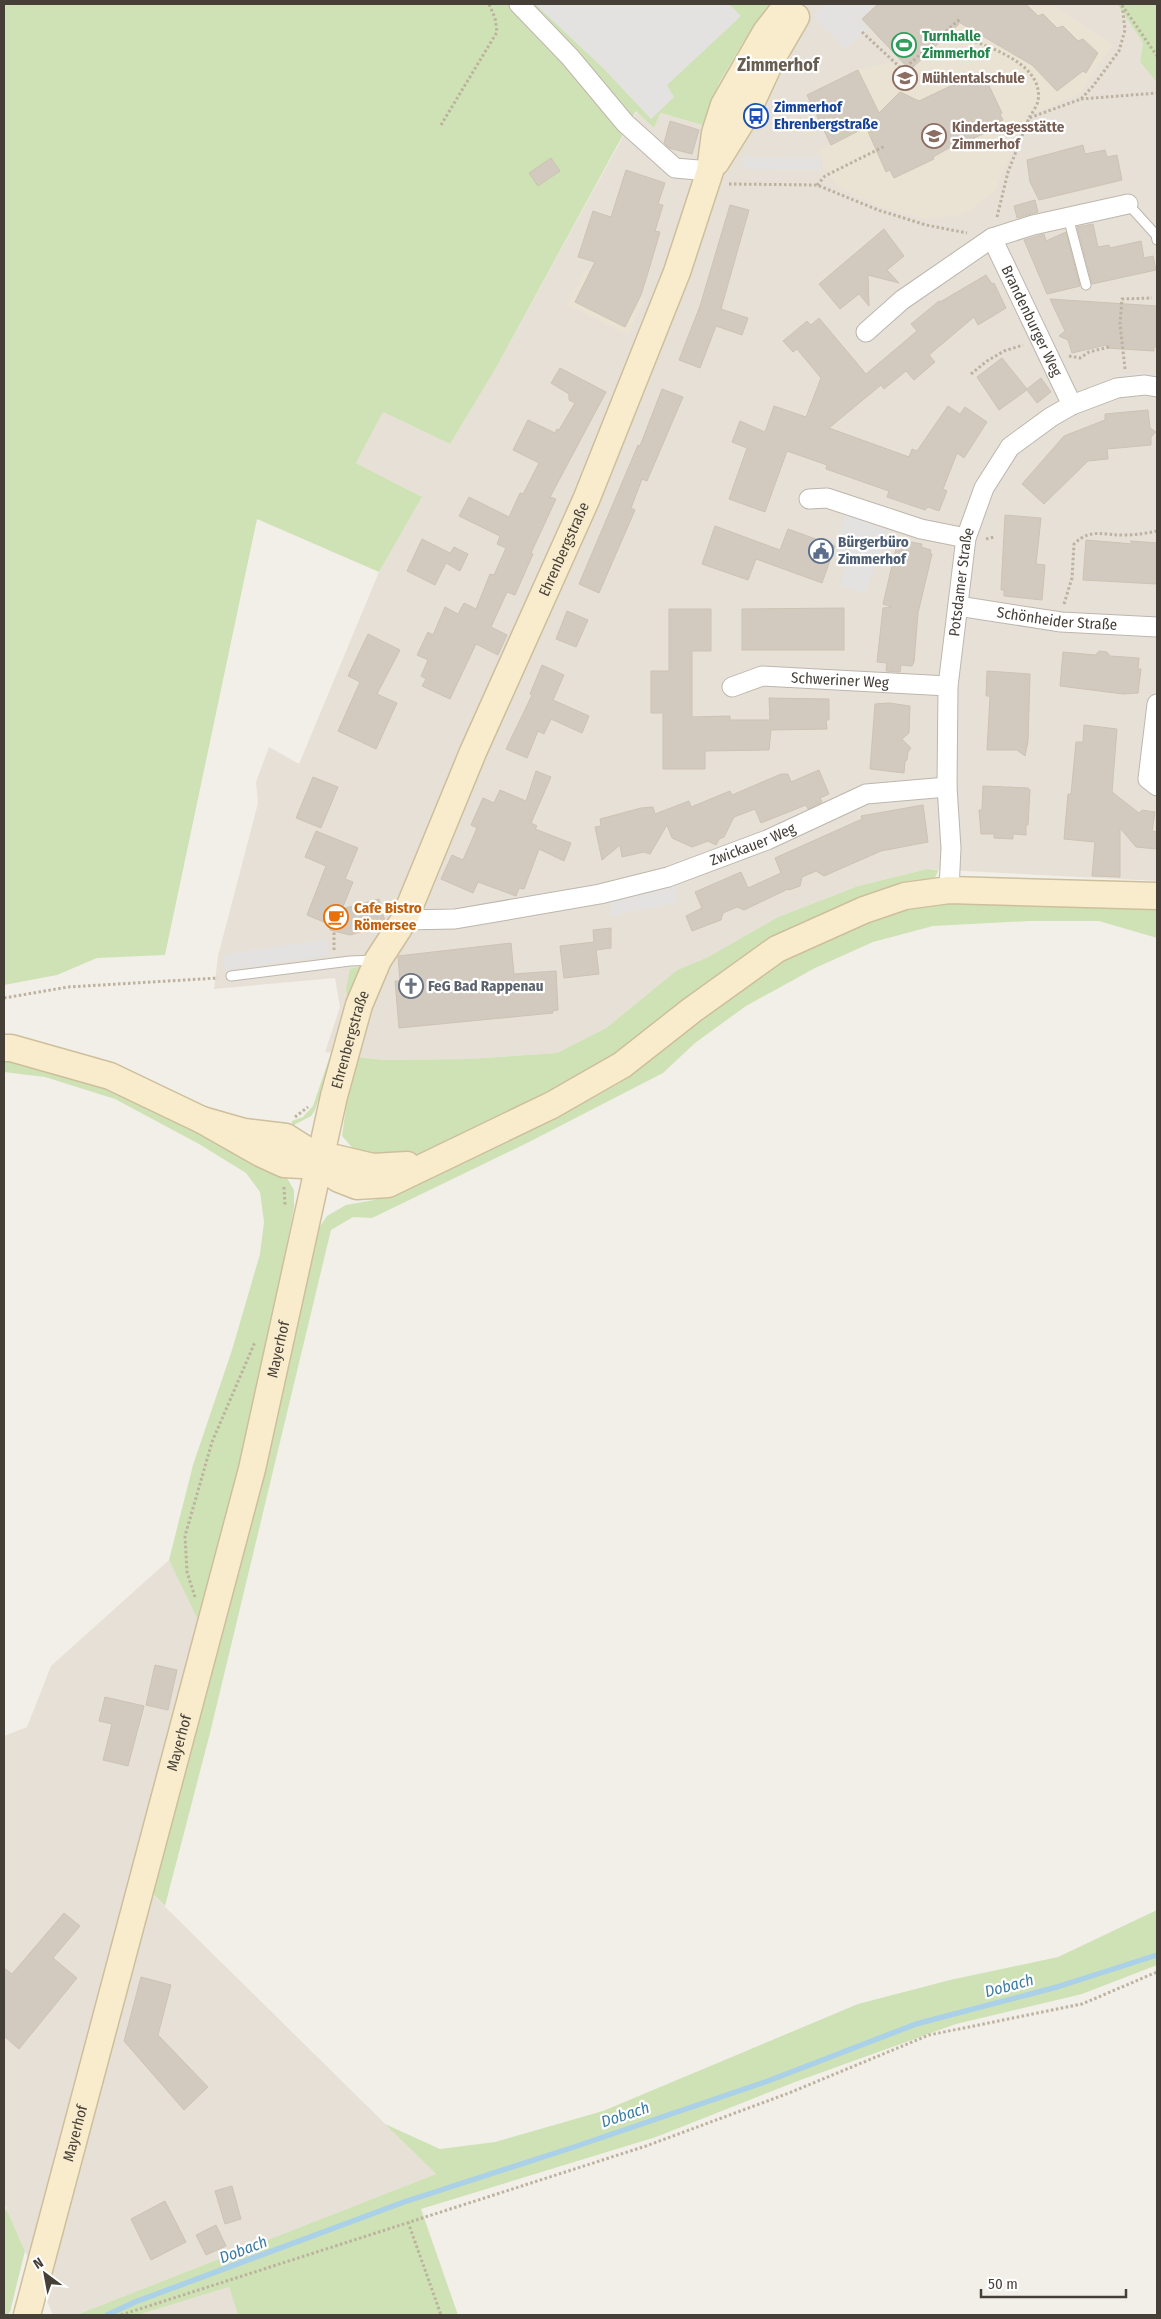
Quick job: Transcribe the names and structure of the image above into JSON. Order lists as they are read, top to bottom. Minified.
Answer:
{"streets":{"street":["Brandenburger Weg","Ehrenbergstraße","Potsdamer Straße","Schönheider Straße","Schweriner Weg","Zwickauer Weg","Mayerhof"]},"crossings":[["Brandenburger Weg","Potsdamer Straße"],["Ehrenbergstraße","Zwickauer Weg"],["Ehrenbergstraße","Mayerhof"],["Potsdamer Straße","Schönheider Straße"],["Potsdamer Straße","Schweriner Weg"],["Potsdamer Straße","Zwickauer Weg"]],"districts":["Zimmerhof"],"water":["Dobach"],"places":{"sports":["Turnhalle Zimmerhof"],"school or university":["Mühlentalschule","Kindertagesstätte Zimmerhof"],"bus stop":["Zimmerhof Ehrenbergstraße"],"public building":["Bürgerbüro Zimmerhof"],"cafe":["Cafe Bistro Römersee"],"church":["FeG Bad Rappenau"]},"scale_bar":"50 m","north":"top left"}
